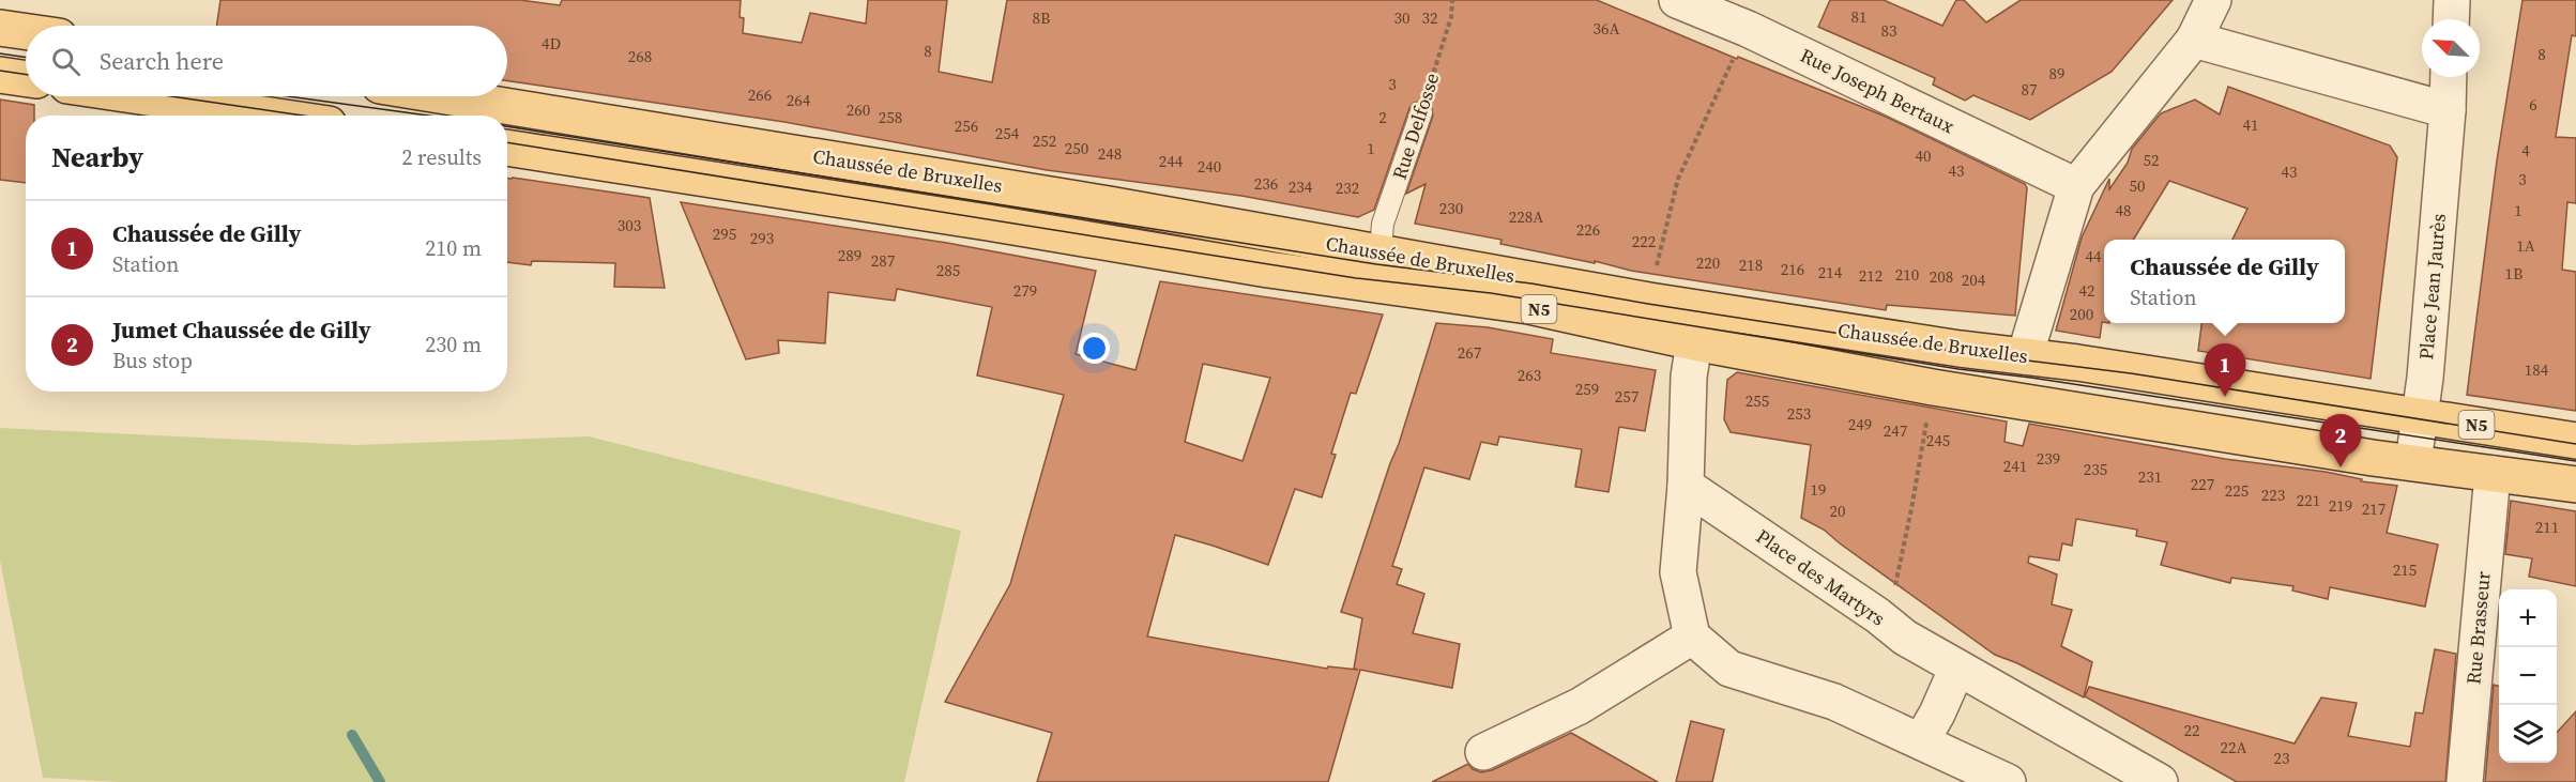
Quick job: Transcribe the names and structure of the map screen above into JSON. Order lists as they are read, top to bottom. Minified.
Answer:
{"streets":{"main road":["Chaussée de Bruxelles","N5"],"street":["Rue Joseph Bertaux","Place Jean Jaurès","Place des Martyrs","Rue Brasseur"],"lane":["Rue Delfosse"]},"crossings":[["Rue Delfosse","Chaussée de Bruxelles"],["Chaussée de Bruxelles","Place Jean Jaurès"],["Chaussée de Bruxelles","Rue Brasseur"]],"house_numbers":["81","8B","30","32","36A","83","4D","8","8","268","89","3","87","266","264","6","260","258","2","41","256","254","252","250","1","4","248","40","52","244","240","43","43","3","236","50","234","232","230","48","1","228A","303","226","295","293","222","1A","289","44","287","220","218","216","285","214","1B","210","212","208","204","279","42","200","267","184","263","259","257","255","253","249","247","245","239","241","235","231","227","19","225","223","221","219","217","20","211","215","22","22A","23"],"north":"top left","page":{"search":"Search here","heading":["Nearby","2 results"],"list":[{"mark":"1","name":"Chaussée de Gilly","note":"Station","value":"210 m"},{"mark":"2","name":"Jumet Chaussée de Gilly","note":"Bus stop","value":"230 m"}],"popup":["Chaussée de Gilly","Station"],"pins":["1","2"],"map_buttons":["+","−"]}}
